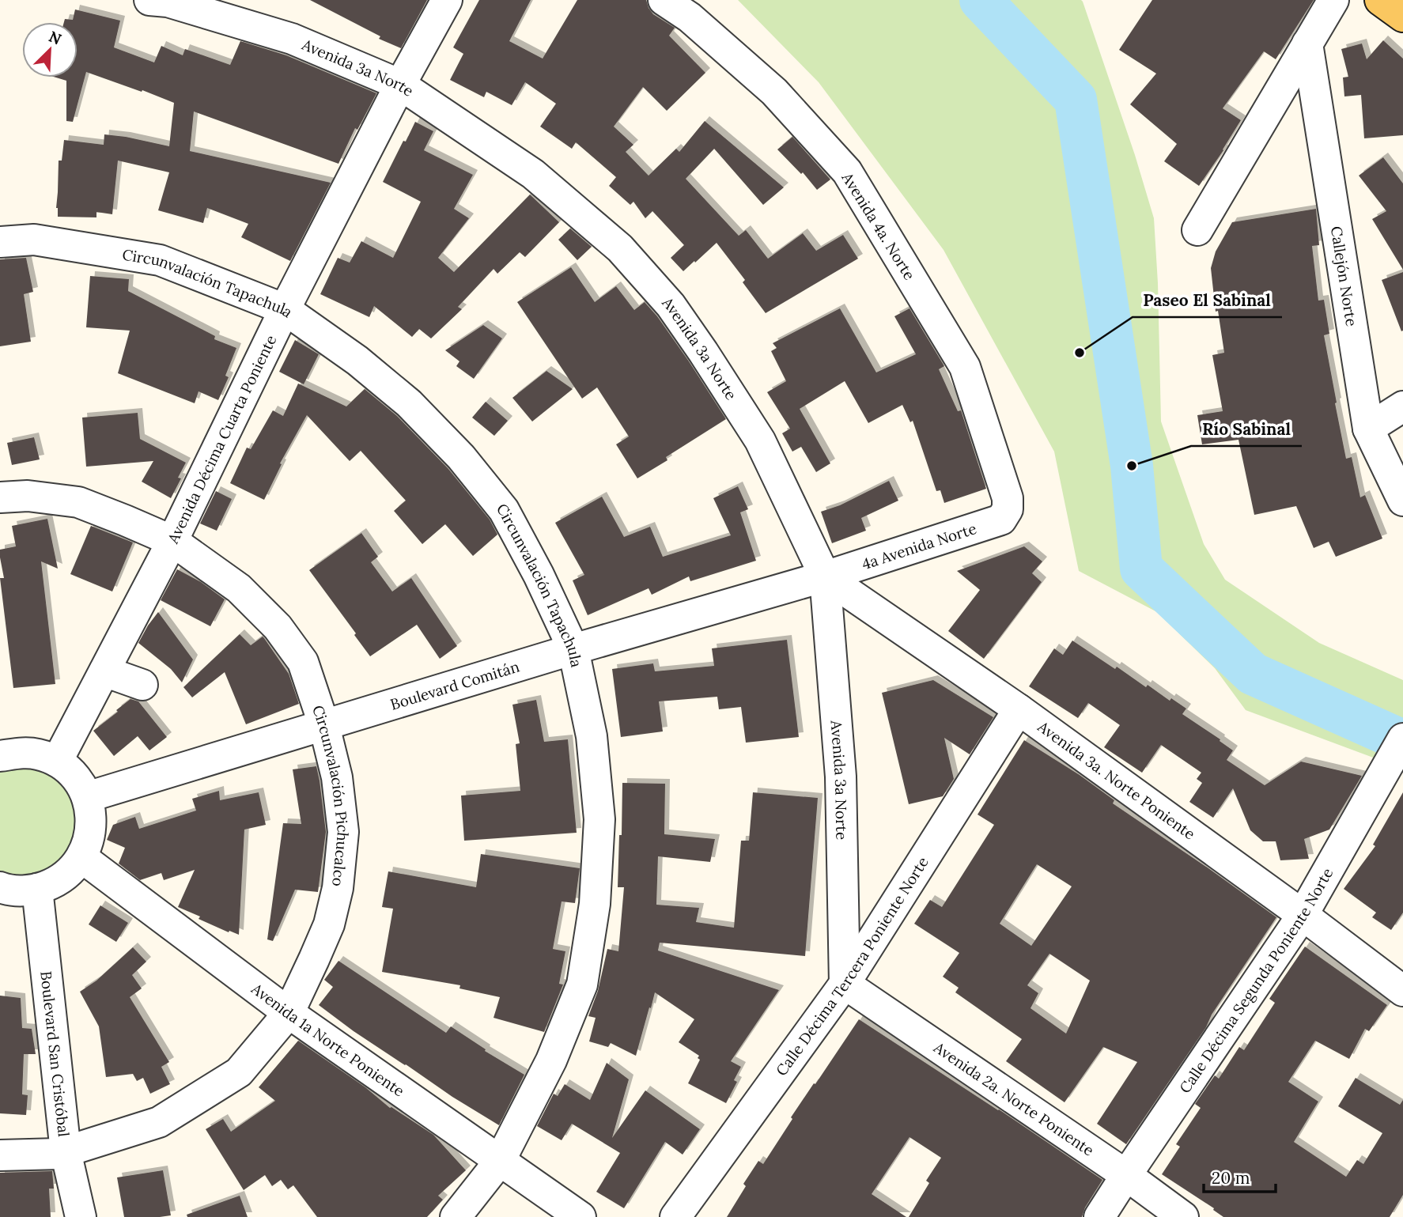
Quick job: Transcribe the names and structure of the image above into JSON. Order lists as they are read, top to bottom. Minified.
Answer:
{"streets":{"street":["Avenida 3a Norte","Avenida 4a. Norte","Callejón Norte","Circunvalación Tapachula","Avenida Décima Cuarta Poniente","4a Avenida Norte","Boulevard Comitán","Avenida 3a. Norte Poniente","Circunvalación Pichucalco","Calle Décima Tercera Poniente Norte","Calle Décima Segunda Poniente Norte","Avenida 1a Norte Poniente","Boulevard San Cristóbal","Avenida 2a. Norte Poniente"]},"crossings":[["Avenida 3a Norte","Avenida Décima Cuarta Poniente"],["Avenida 3a Norte","4a Avenida Norte"],["Avenida 3a Norte","Boulevard Comitán"],["Avenida 3a Norte","Avenida 3a. Norte Poniente"],["Avenida 3a Norte","Calle Décima Tercera Poniente Norte"],["Avenida 3a Norte","Avenida 2a. Norte Poniente"],["Avenida 4a. Norte","4a Avenida Norte"],["Circunvalación Tapachula","Avenida Décima Cuarta Poniente"],["Circunvalación Tapachula","Boulevard Comitán"],["Circunvalación Tapachula","Avenida 1a Norte Poniente"],["Avenida Décima Cuarta Poniente","Circunvalación Pichucalco"],["4a Avenida Norte","Boulevard Comitán"],["4a Avenida Norte","Avenida 3a. Norte Poniente"],["Boulevard Comitán","Avenida 3a. Norte Poniente"],["Boulevard Comitán","Circunvalación Pichucalco"],["Avenida 3a. Norte Poniente","Calle Décima Tercera Poniente Norte"],["Avenida 3a. Norte Poniente","Calle Décima Segunda Poniente Norte"],["Circunvalación Pichucalco","Avenida 1a Norte Poniente"],["Circunvalación Pichucalco","Boulevard San Cristóbal"],["Calle Décima Tercera Poniente Norte","Avenida 2a. Norte Poniente"],["Calle Décima Segunda Poniente Norte","Avenida 2a. Norte Poniente"]],"places":["Paseo El Sabinal","Río Sabinal"],"scale_bar":"20 m","north":"top right"}
